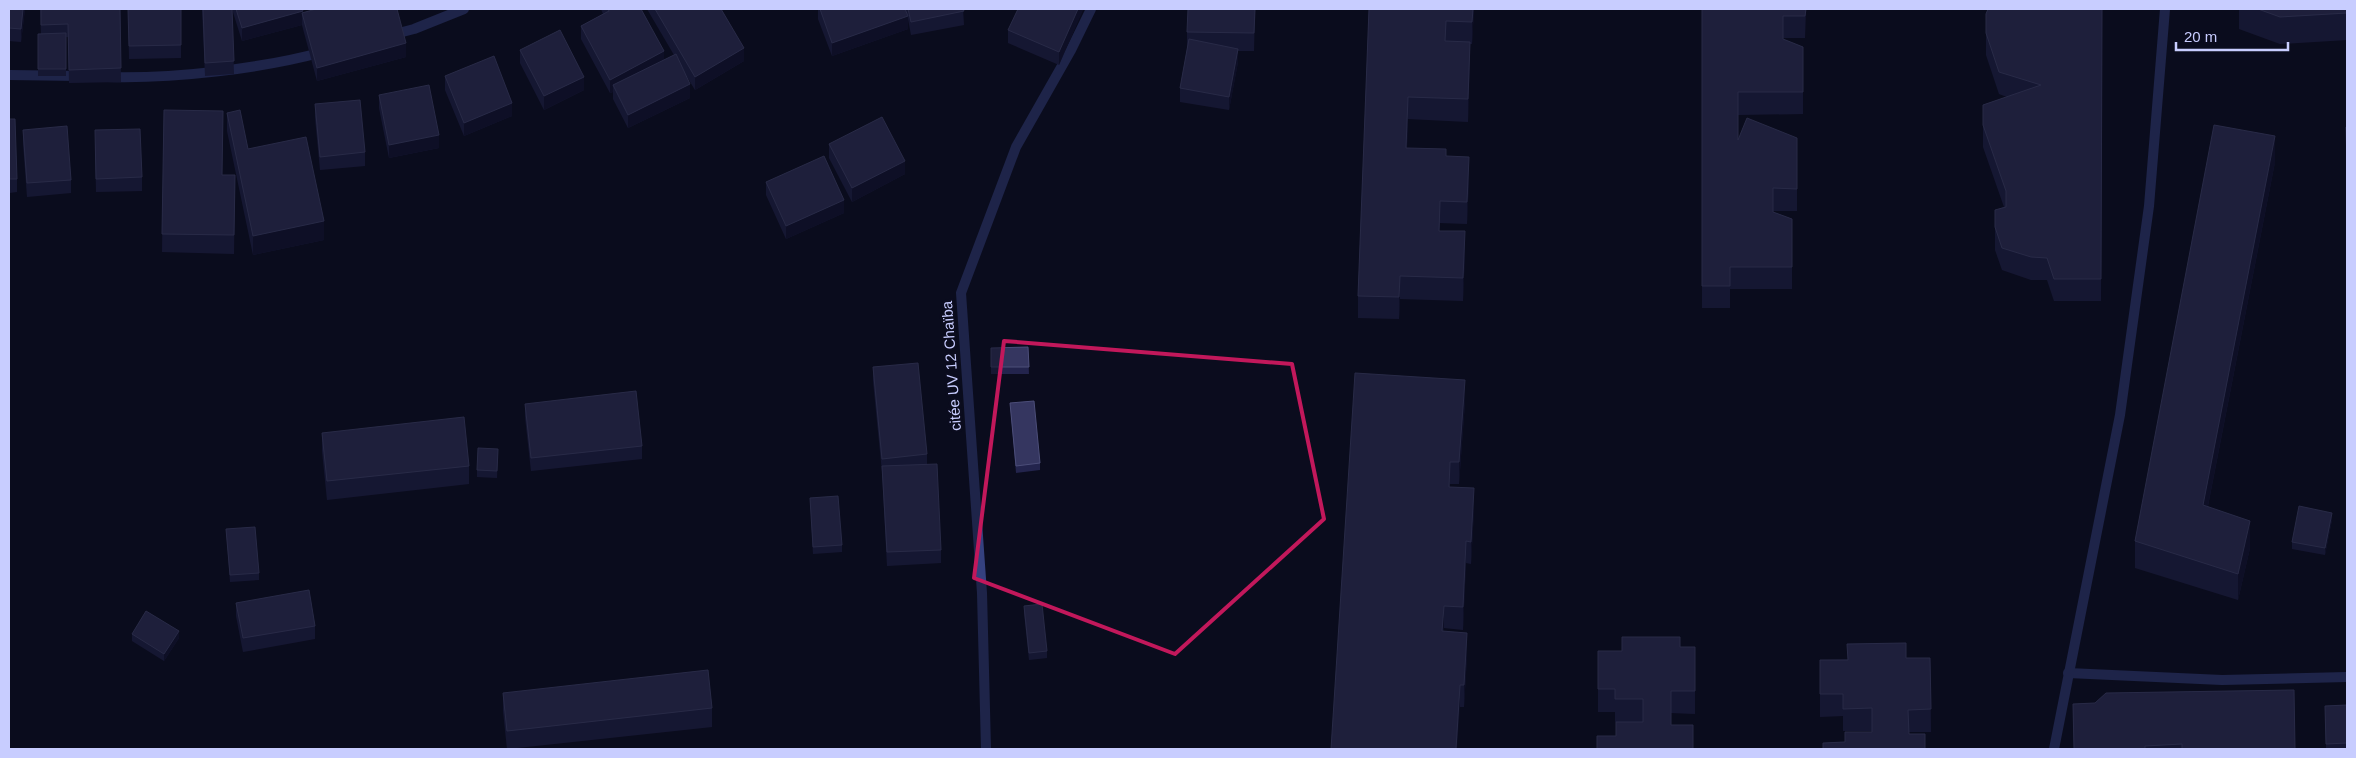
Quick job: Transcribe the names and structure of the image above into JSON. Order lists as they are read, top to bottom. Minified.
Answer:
{"streets":{"street":["citée UV 12 Chaïba"]},"scale_bar":"20 m"}
